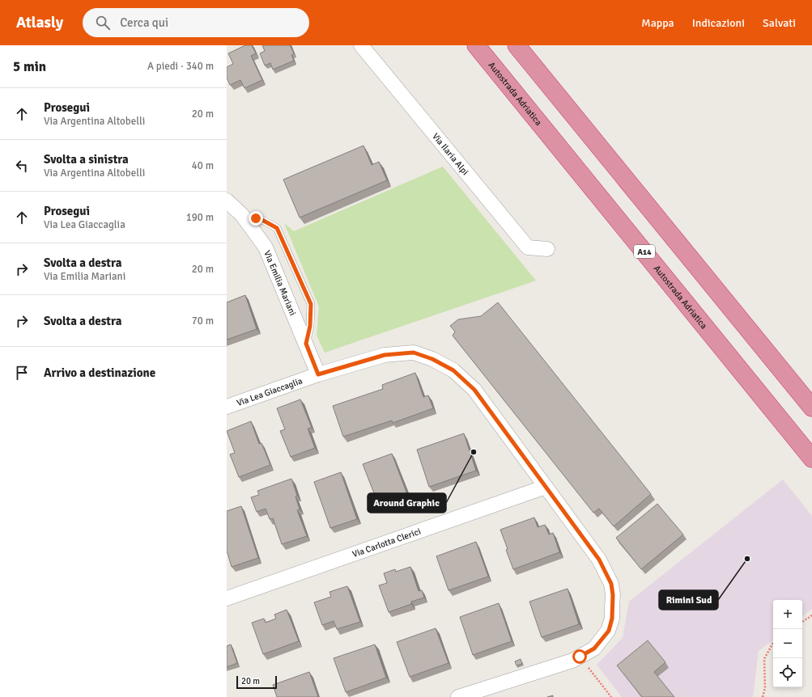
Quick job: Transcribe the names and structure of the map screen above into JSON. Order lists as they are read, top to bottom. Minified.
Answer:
{"streets":{"highway":["Autostrada Adriatica","A14"],"street":["Via Ilaria Alpi","Via Emilia Mariani","Via Lea Giaccaglia","Via Carlotta Clerici"]},"crossings":[["Via Emilia Mariani","Via Lea Giaccaglia"],["Via Lea Giaccaglia","Via Carlotta Clerici"]],"places":["Around Graphic","Rimini Sud"],"scale_bar":"20 m","page":{"header":"Atlasly","search":"Cerca qui","nav":["Mappa","Indicazioni","Salvati"],"heading":["5 min","A piedi · 340 m"],"list":[["Prosegui","Via Argentina Altobelli","20 m"],["Svolta a sinistra","Via Argentina Altobelli","40 m"],["Prosegui","Via Lea Giaccaglia","190 m"],["Svolta a destra","Via Emilia Mariani","20 m"],["Svolta a destra","70 m"],"Arrivo a destinazione"],"map_buttons":["+","−"],"scale":"20 m"}}
